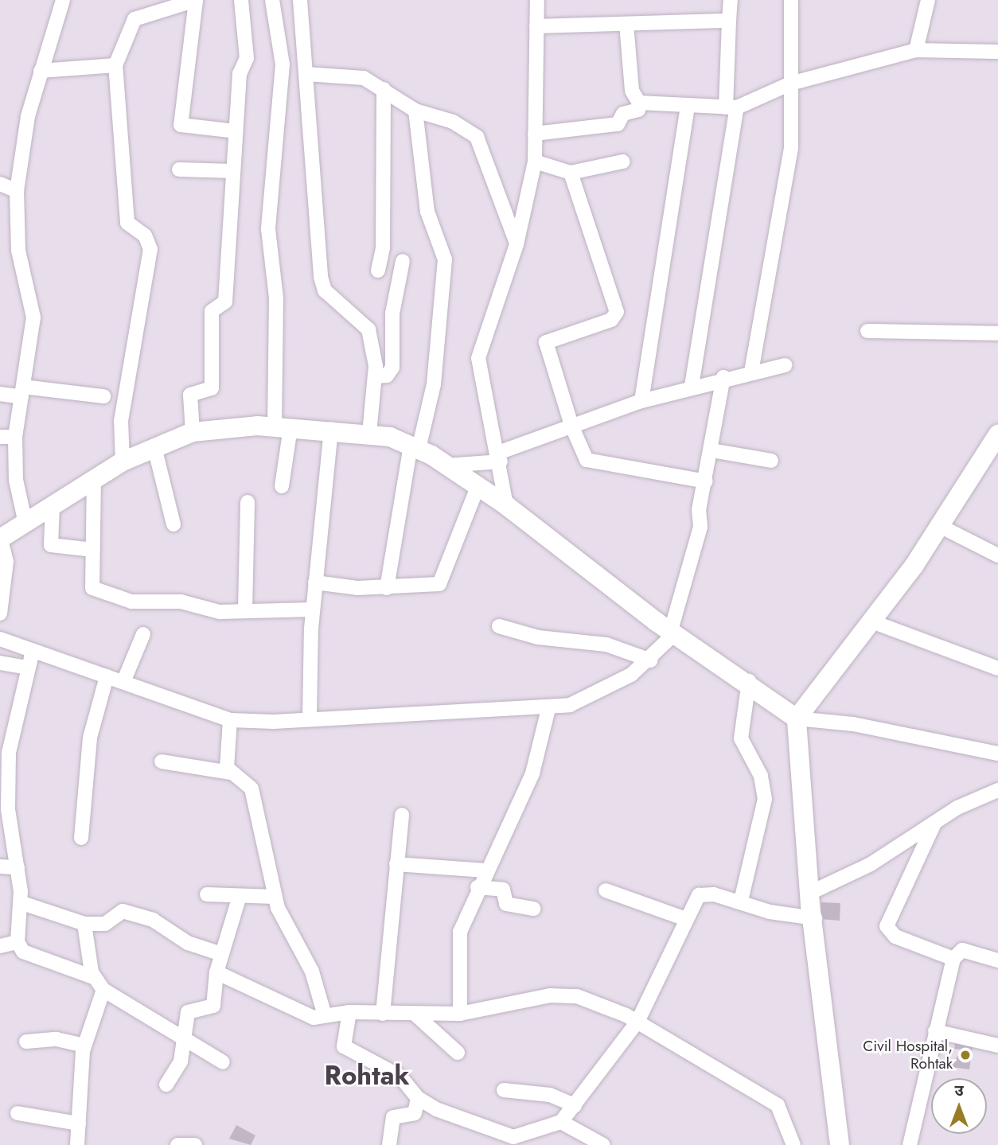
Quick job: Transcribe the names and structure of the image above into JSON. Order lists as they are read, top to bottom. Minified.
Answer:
{"districts":["Rohtak"],"places":["Civil Hospital, Rohtak"],"north":"top"}
